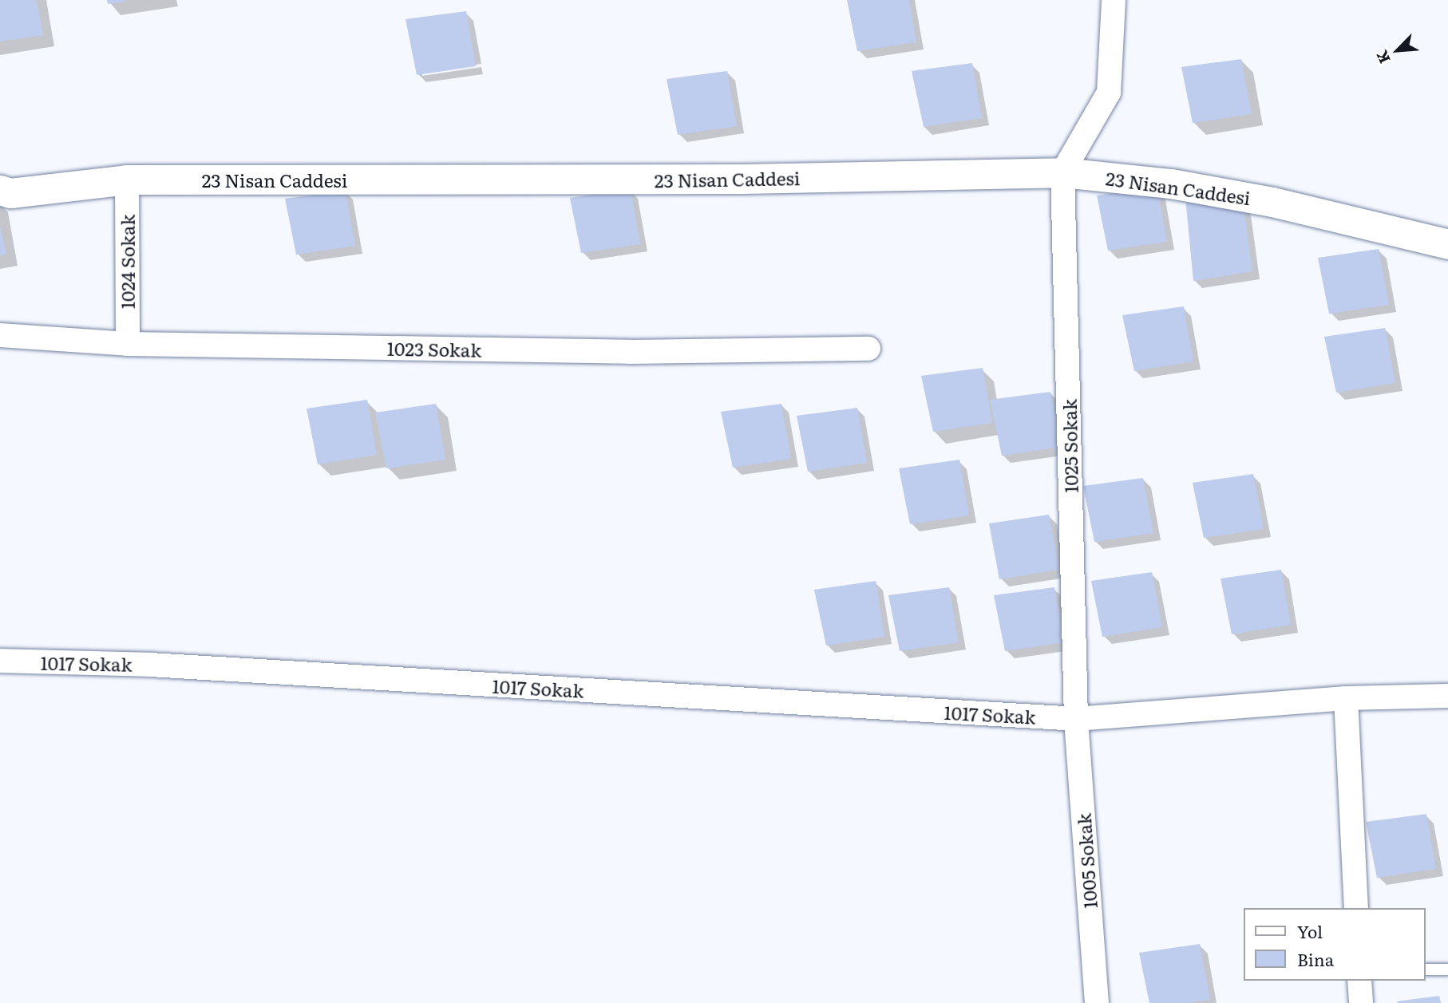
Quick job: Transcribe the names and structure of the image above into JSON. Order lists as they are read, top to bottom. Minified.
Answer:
{"streets":{"street":["23 Nisan Caddesi","1024 Sokak","1023 Sokak","1025 Sokak","1017 Sokak","1005 Sokak"]},"crossings":[["23 Nisan Caddesi","1024 Sokak"],["23 Nisan Caddesi","1025 Sokak"],["1024 Sokak","1023 Sokak"],["1025 Sokak","1017 Sokak"],["1025 Sokak","1005 Sokak"],["1017 Sokak","1005 Sokak"]],"legend":["Yol","Bina"],"north":"bottom left"}
